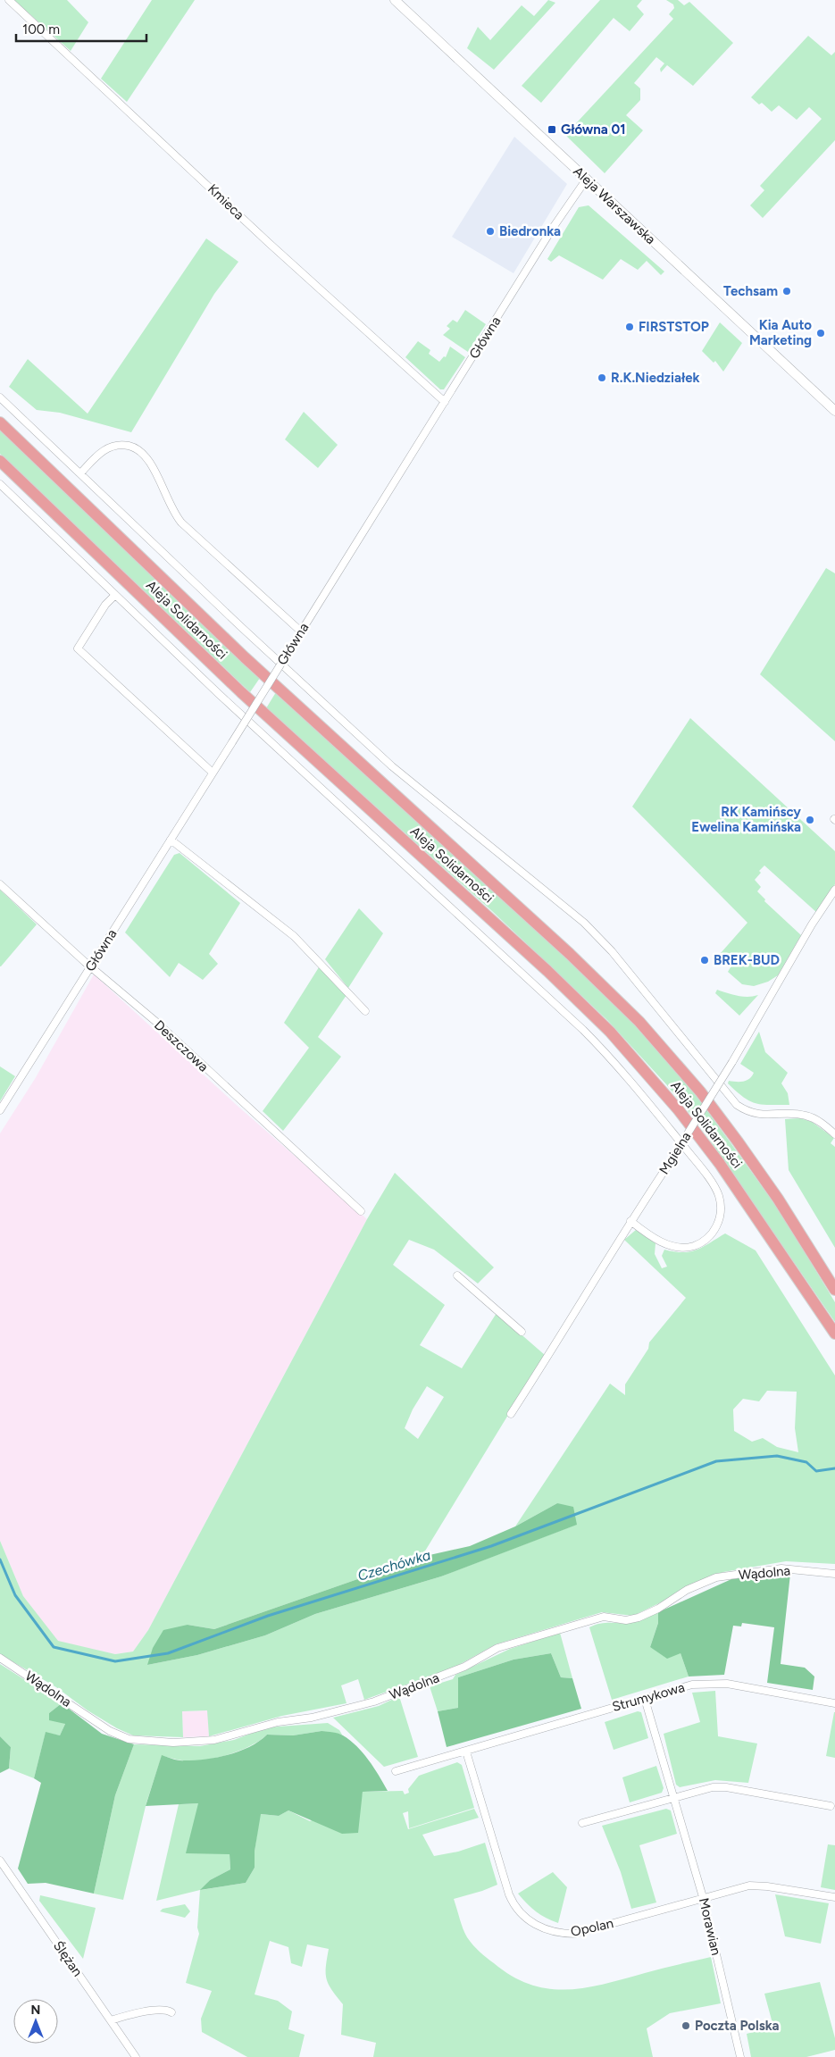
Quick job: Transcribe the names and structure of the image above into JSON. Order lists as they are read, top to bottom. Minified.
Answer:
{"streets":{"main road":["Aleja Solidarności"],"street":["Kmieca","Aleja Warszawska","Główna","Deszczowa","Mgielna","Wądolna","Strumykowa","Morawian","Opolan","Ślężan"]},"crossings":[["Kmieca","Główna"],["Aleja Warszawska","Główna"],["Główna","Deszczowa"],["Strumykowa","Morawian"],["Strumykowa","Opolan"],["Morawian","Opolan"]],"water":["Czechówka"],"places":{"transit":["Główna 01"],"other":["Biedronka","Techsam","FIRSTSTOP","Kia Auto Marketing","R.K.Niedziałek","RK Kamińscy Ewelina Kamińska","BREK-BUD","Poczta Polska"]},"scale_bar":"100 m","north":"top"}
